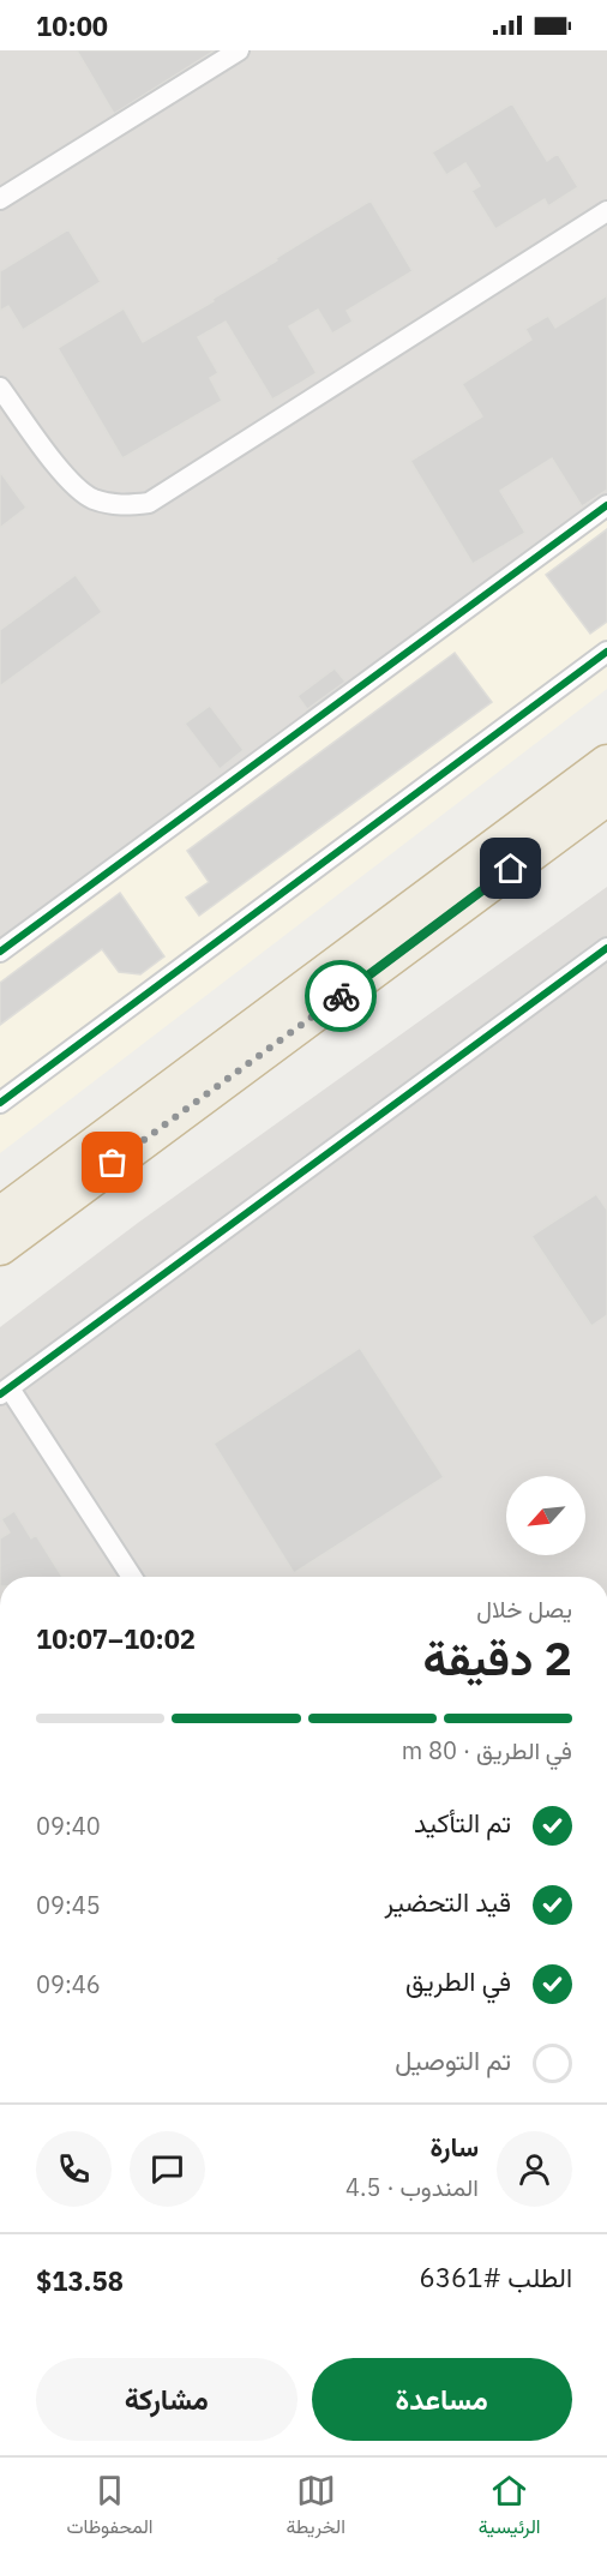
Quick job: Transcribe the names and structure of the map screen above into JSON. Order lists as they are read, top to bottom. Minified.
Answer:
{"north":"bottom left","page":{"status":"10:00","heading":["2 دقيقة","يصل خلال","10:02–10:07"],"panel":["سارة","المندوب · 4.5","الطلب #6361","$13.58"],"bar":"في الطريق · 80 m","list":[["تم التأكيد","09:40"],["قيد التحضير","09:45"],["في الطريق","09:46"],"تم التوصيل"],"buttons":["مساعدة","مشاركة"],"tabs":["الرئيسية","الخريطة","المحفوظات"]}}
